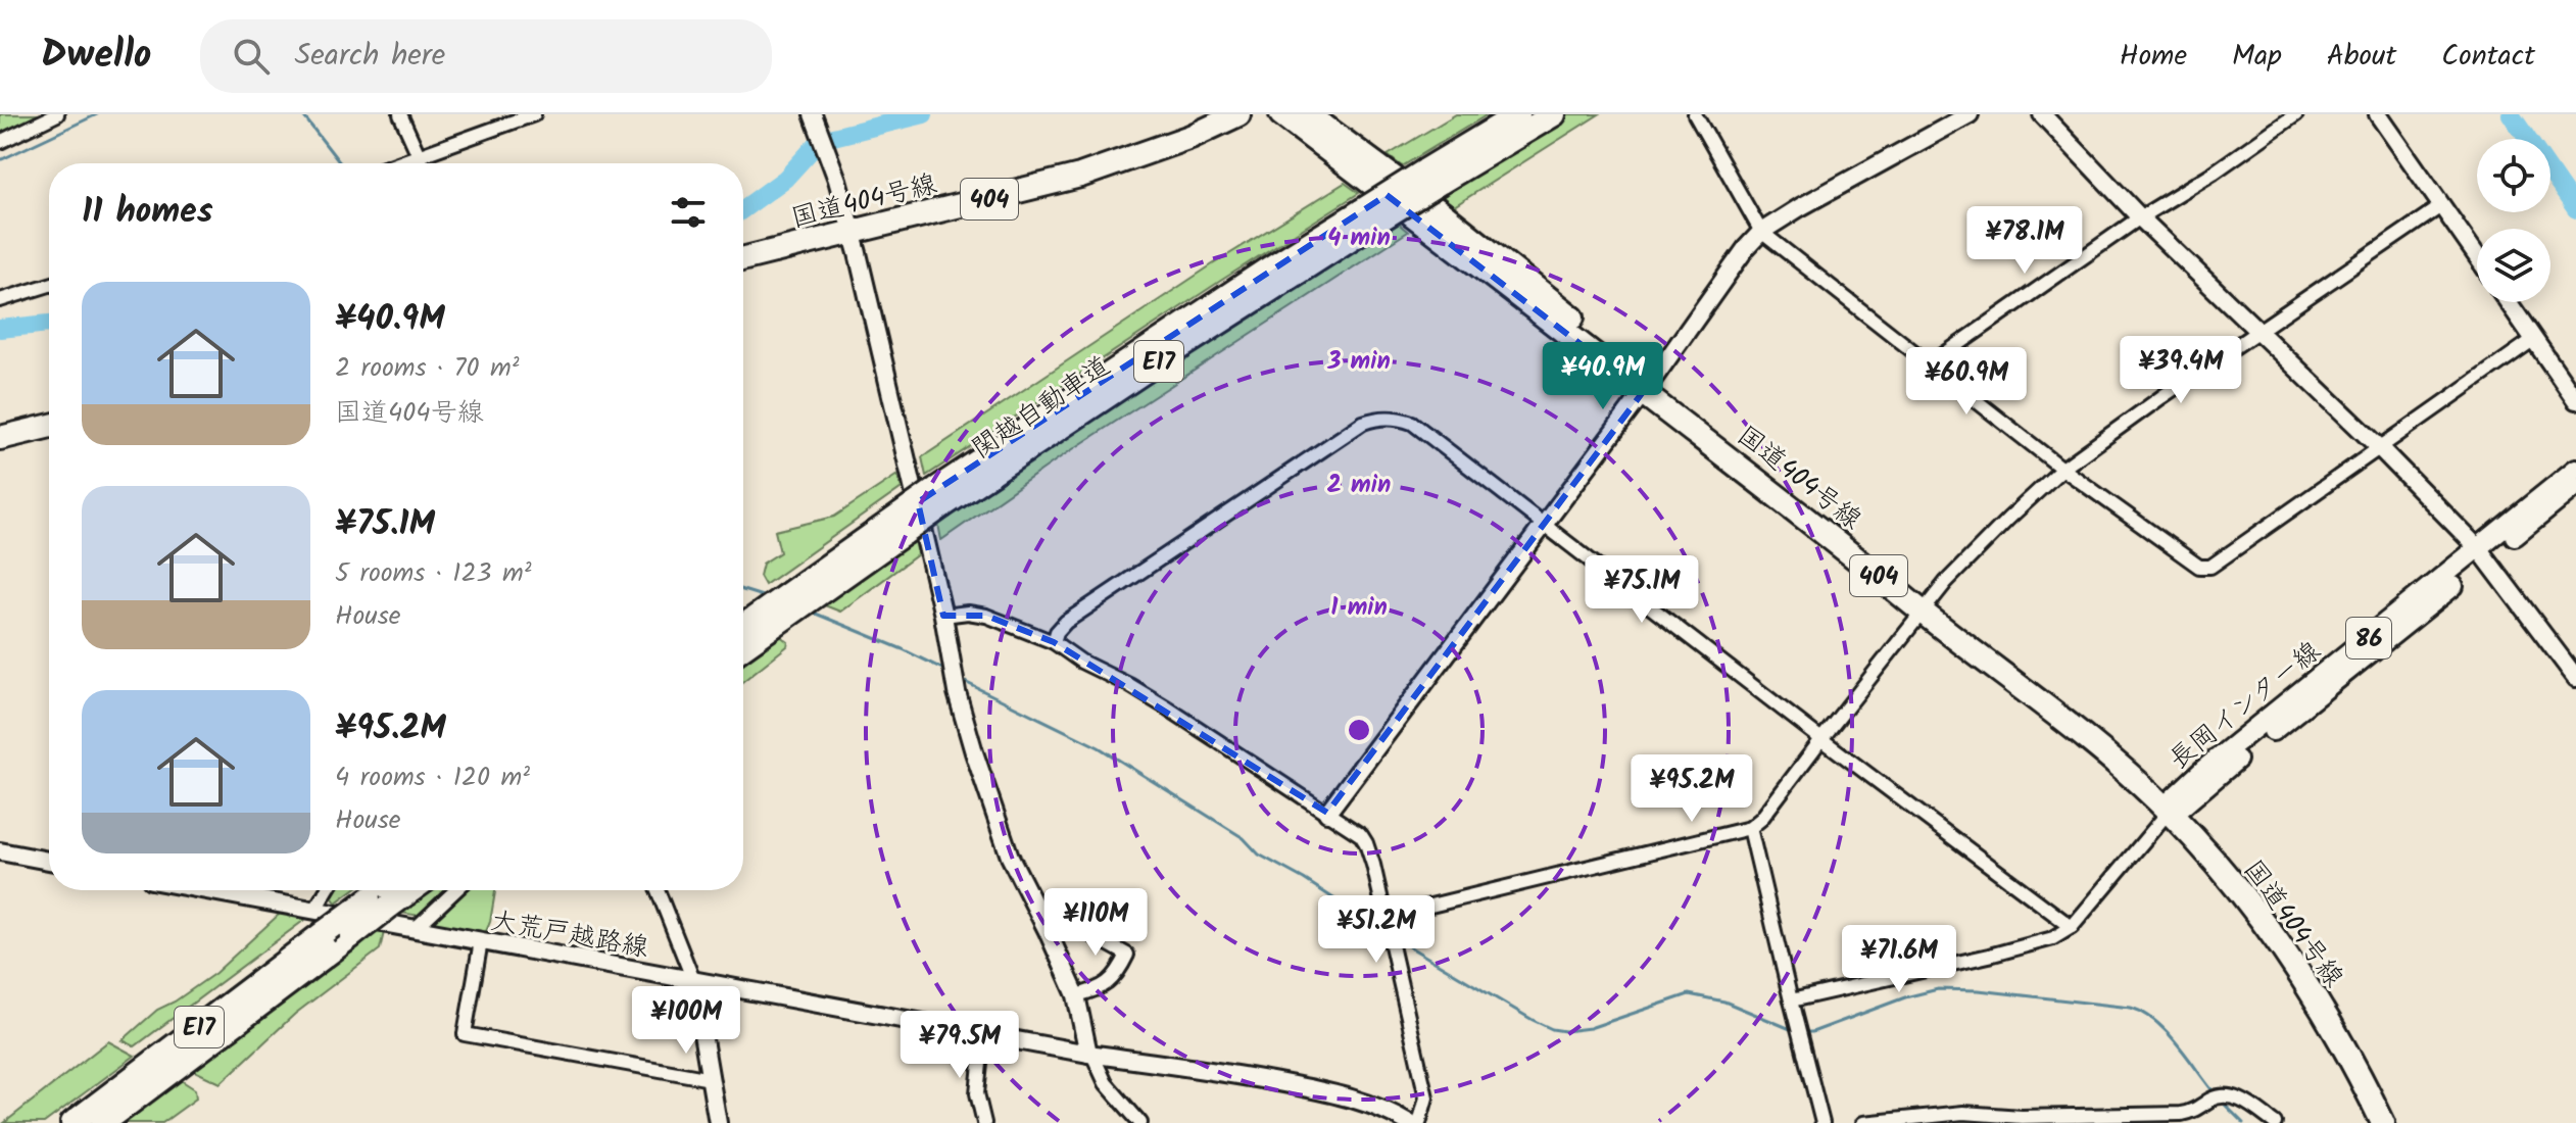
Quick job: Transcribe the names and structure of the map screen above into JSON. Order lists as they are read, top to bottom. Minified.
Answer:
{"streets":{"highway":["404","国道404号線","E17","関越自動車道"],"main road":["86","長岡インター線"],"street":["大荒戸越路線"]},"crossings":[["国道404号線","長岡インター線"],["E17","大荒戸越路線"]],"page":{"header":"Dwello","search":"Search here","nav":["Home","Map","About","Contact"],"heading":"11 homes","price":["¥78.1M","¥39.4M","¥40.9M","¥60.9M","¥75.1M","¥95.2M","¥110M","¥51.2M","¥71.6M","¥100M","¥79.5M"],"list":[{"name":"¥40.9M","note":"2 rooms · 70 m² · 国道404号線"},{"name":"¥75.1M","note":"5 rooms · 123 m² · House"},{"name":"¥95.2M","note":"4 rooms · 120 m² · House"}]},"rings":["4 min","3 min","2 min","1 min"]}
